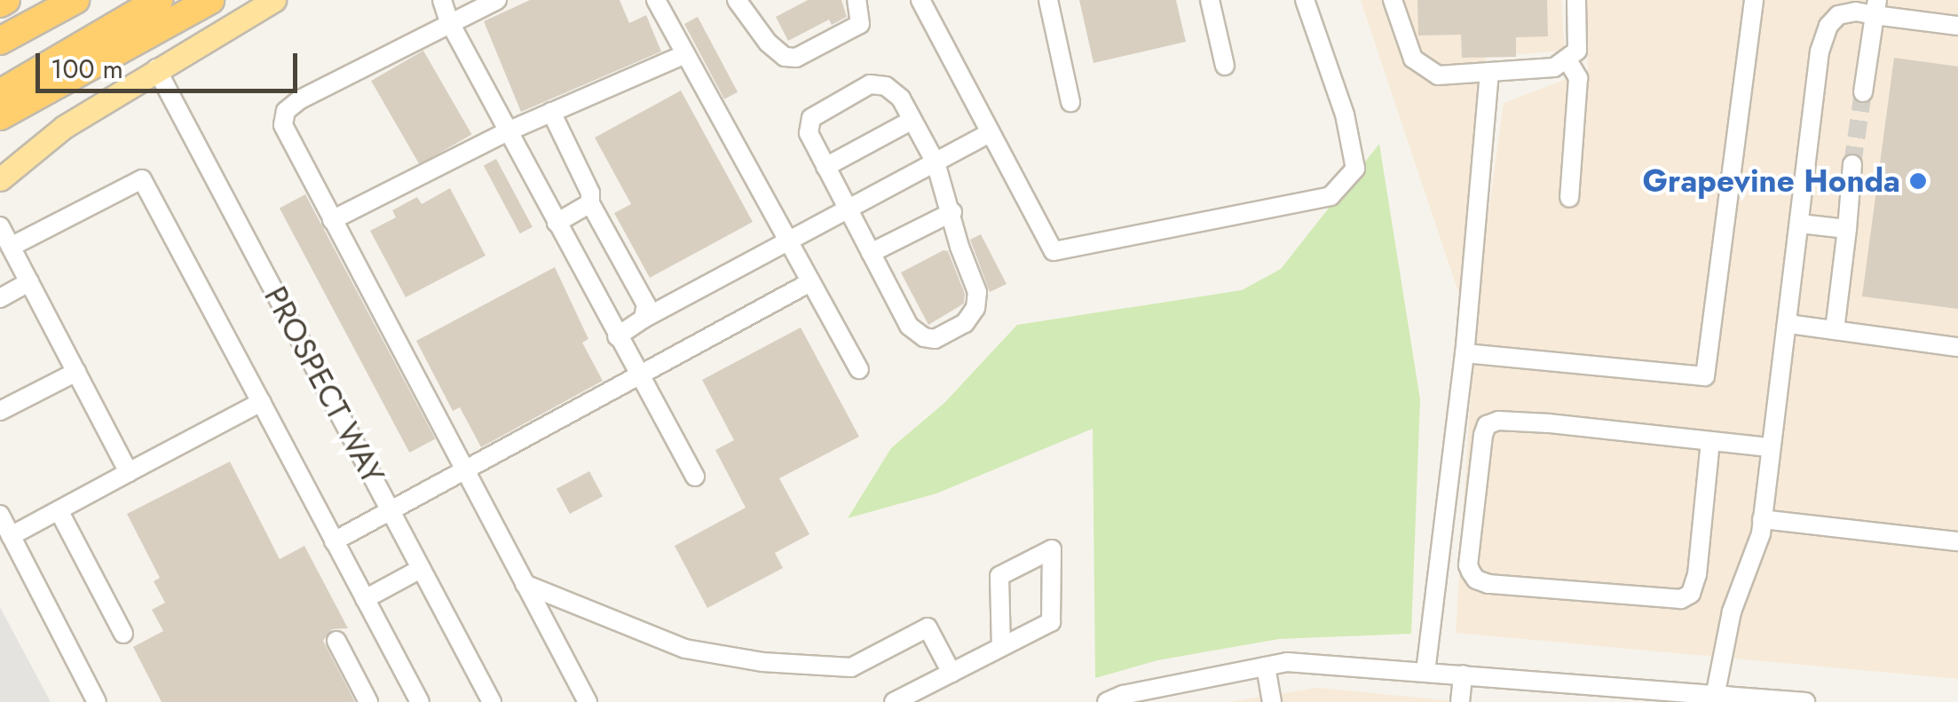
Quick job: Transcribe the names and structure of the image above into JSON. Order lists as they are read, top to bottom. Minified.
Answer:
{"streets":{"street":["PROSPECT WAY"]},"places":["Grapevine Honda"],"scale_bar":"100 m"}
